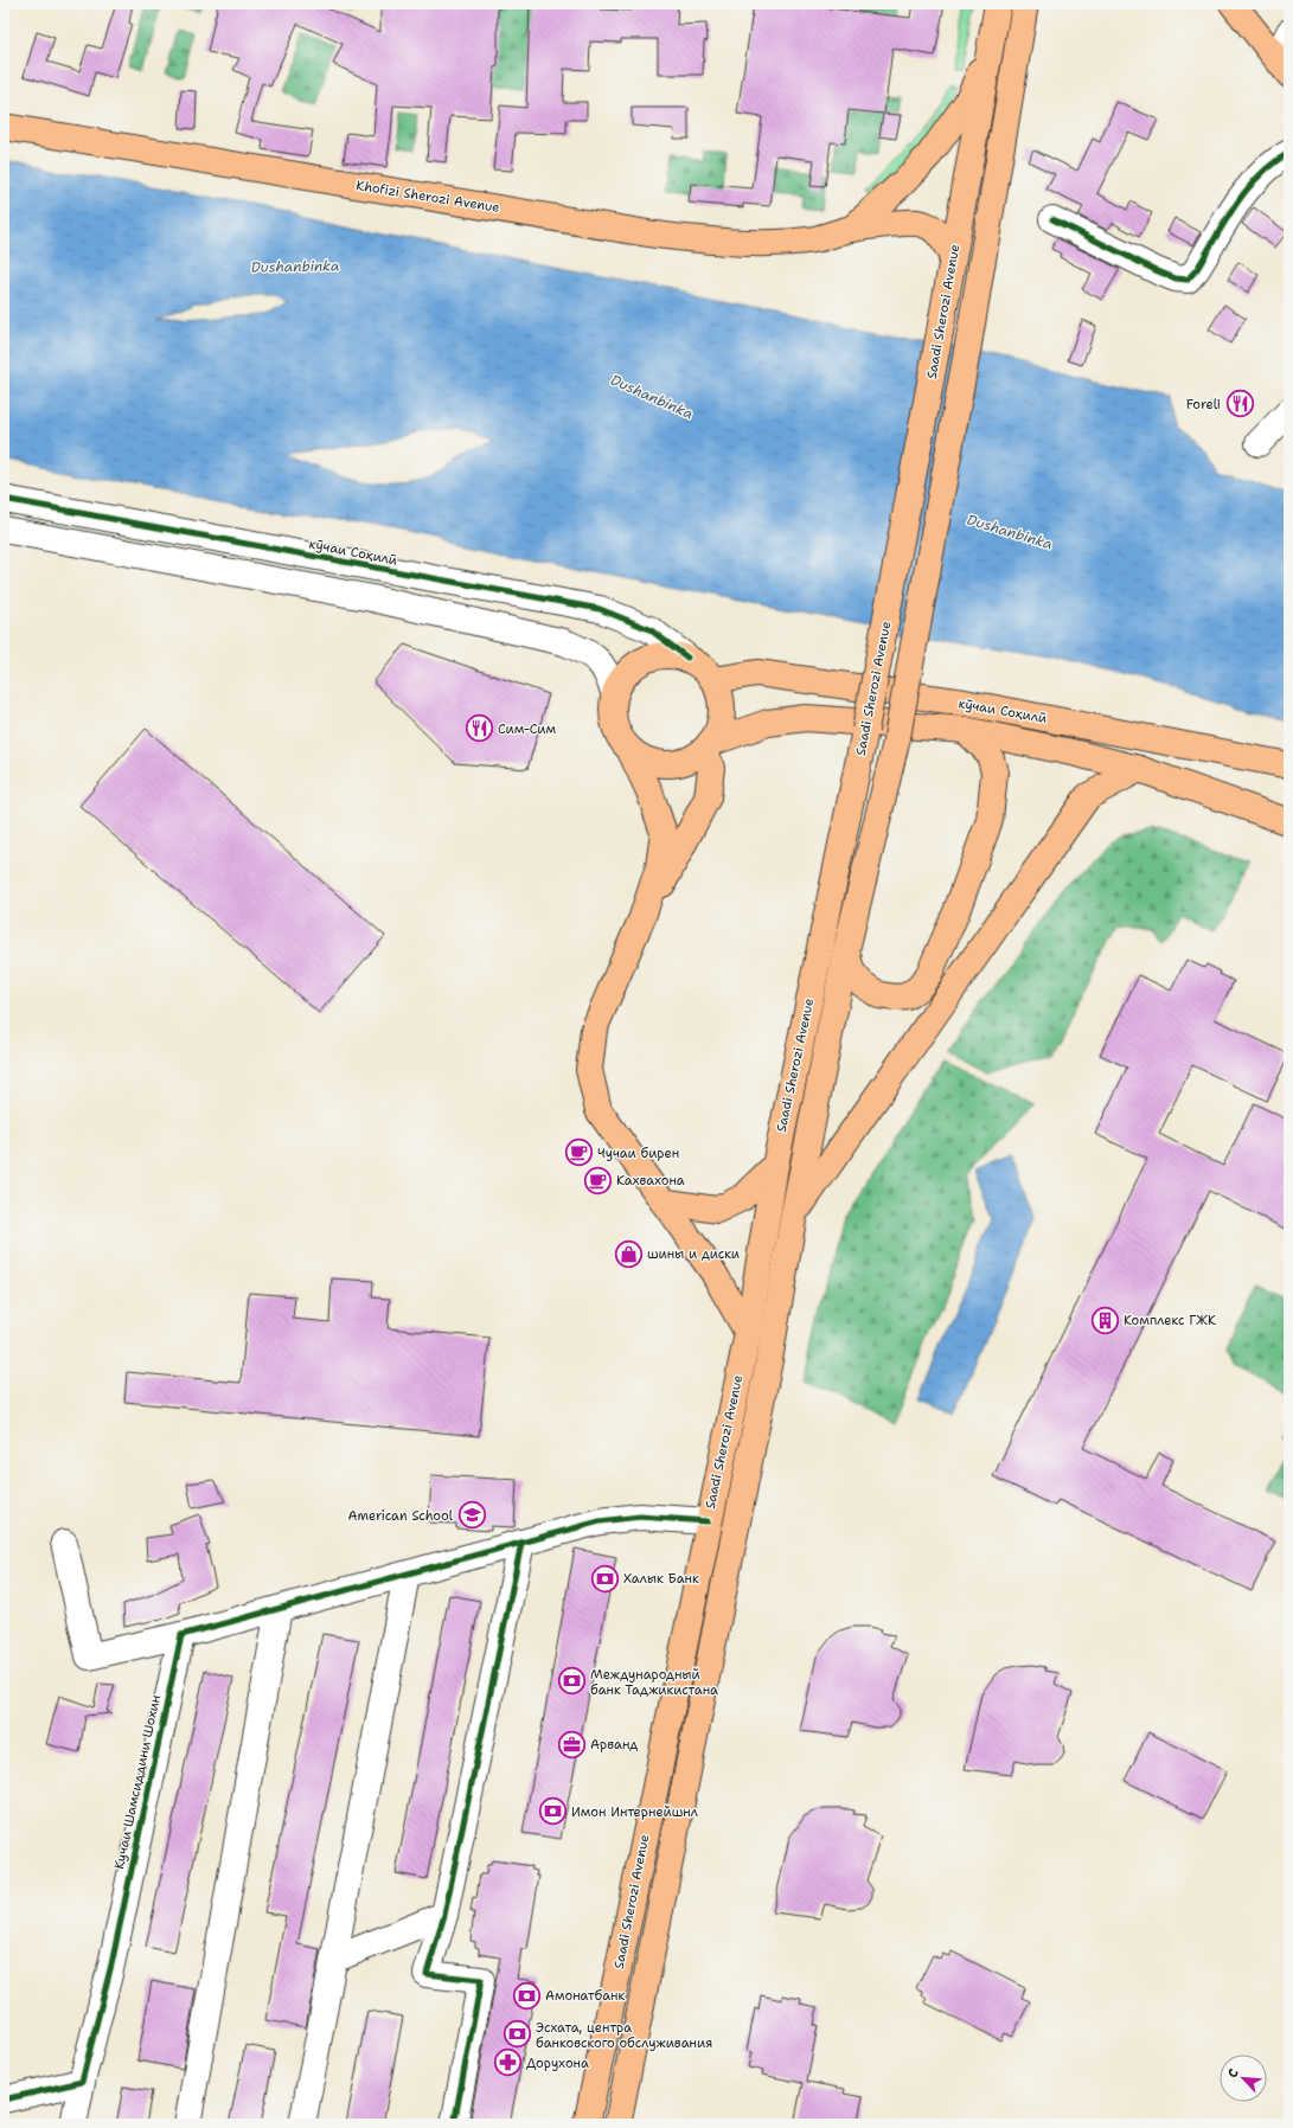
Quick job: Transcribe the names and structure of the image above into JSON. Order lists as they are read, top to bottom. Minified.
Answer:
{"streets":{"main road":["Khofizi Sherozi Avenue","Saadi Sherozi Avenue","кӯчаи Соҳилӣ"],"street":["Кучаи Шамсиддини Шохин"]},"crossings":[["Khofizi Sherozi Avenue","Saadi Sherozi Avenue"]],"water":["Dushanbinka"],"places":{"restaurant":["Foreli","Сим-Сим"],"cafe":["Чучаи бирен","Кахвахона"],"shop":["шины и диски"],"building":["Комплекс ГЖК"],"school or university":["American School"],"bank":["Халык Банк","Международный банк Таджикистана","Имон Интернейшнл","Амонатбанк","Эсхата, центра банковского обслуживания"],"office":["Арванд"],"pharmacy":["Дорухона"]},"north":"top left"}
